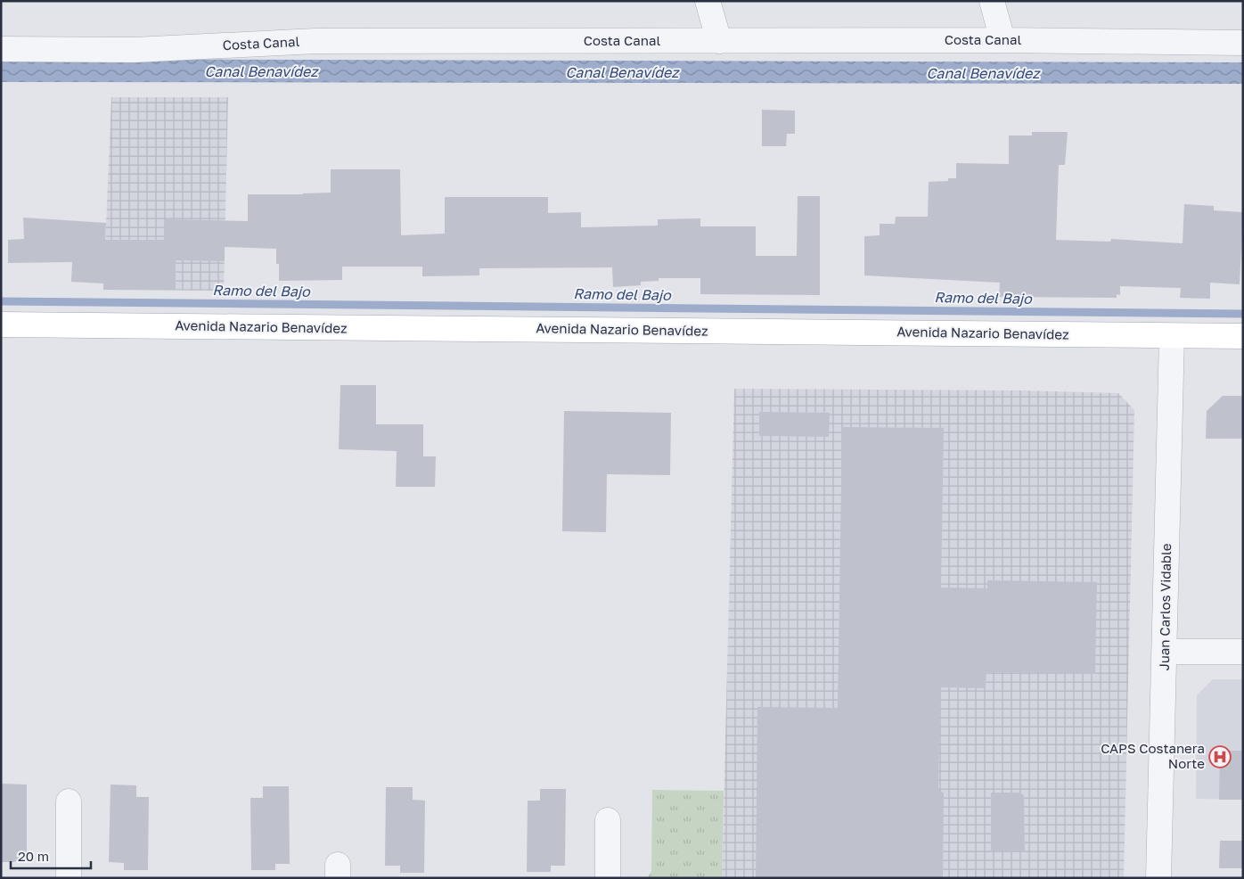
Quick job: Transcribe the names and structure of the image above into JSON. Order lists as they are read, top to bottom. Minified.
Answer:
{"streets":{"main road":["Avenida Nazario Benavídez"],"street":["Costa Canal","Juan Carlos Vidable"]},"crossings":[["Avenida Nazario Benavídez","Juan Carlos Vidable"]],"water":["Canal Benavídez","Ramo del Bajo"],"places":{"hospital":["CAPS Costanera Norte"]},"scale_bar":"20 m"}
